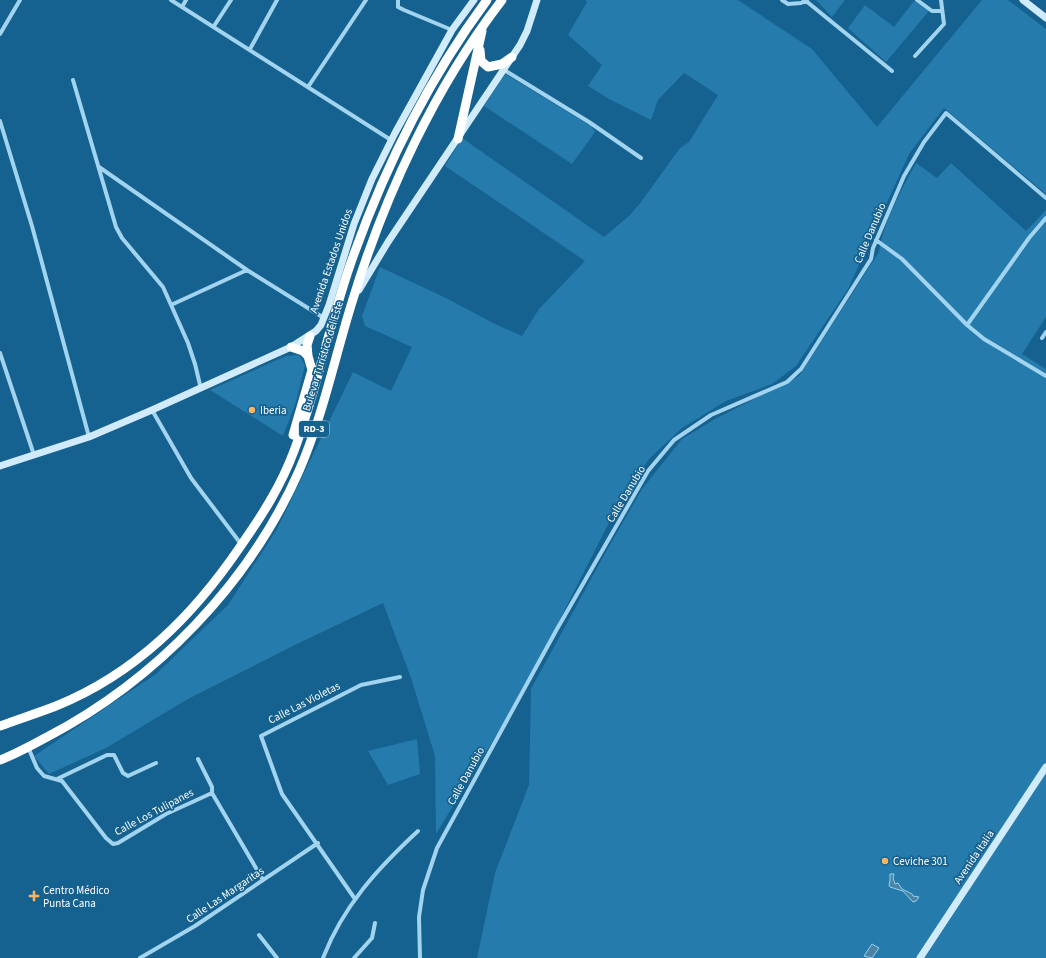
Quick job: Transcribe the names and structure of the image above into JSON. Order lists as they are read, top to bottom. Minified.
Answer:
{"streets":{"highway":["Bulevar Turístico del Este","RD-3"],"street":["Calle Danubio","Avenida Estados Unidos","Calle Las Violetas","Calle Los Tulipanes","Avenida Italia","Calle Las Margaritas"]},"crossings":[["Bulevar Turístico del Este","Calle Los Tulipanes"],["Calle Las Violetas","Calle Las Margaritas"],["Calle Los Tulipanes","Calle Las Margaritas"]],"places":{"other":["Iberia","Ceviche 301"],"health":["Centro Médico Punta Cana"]}}
